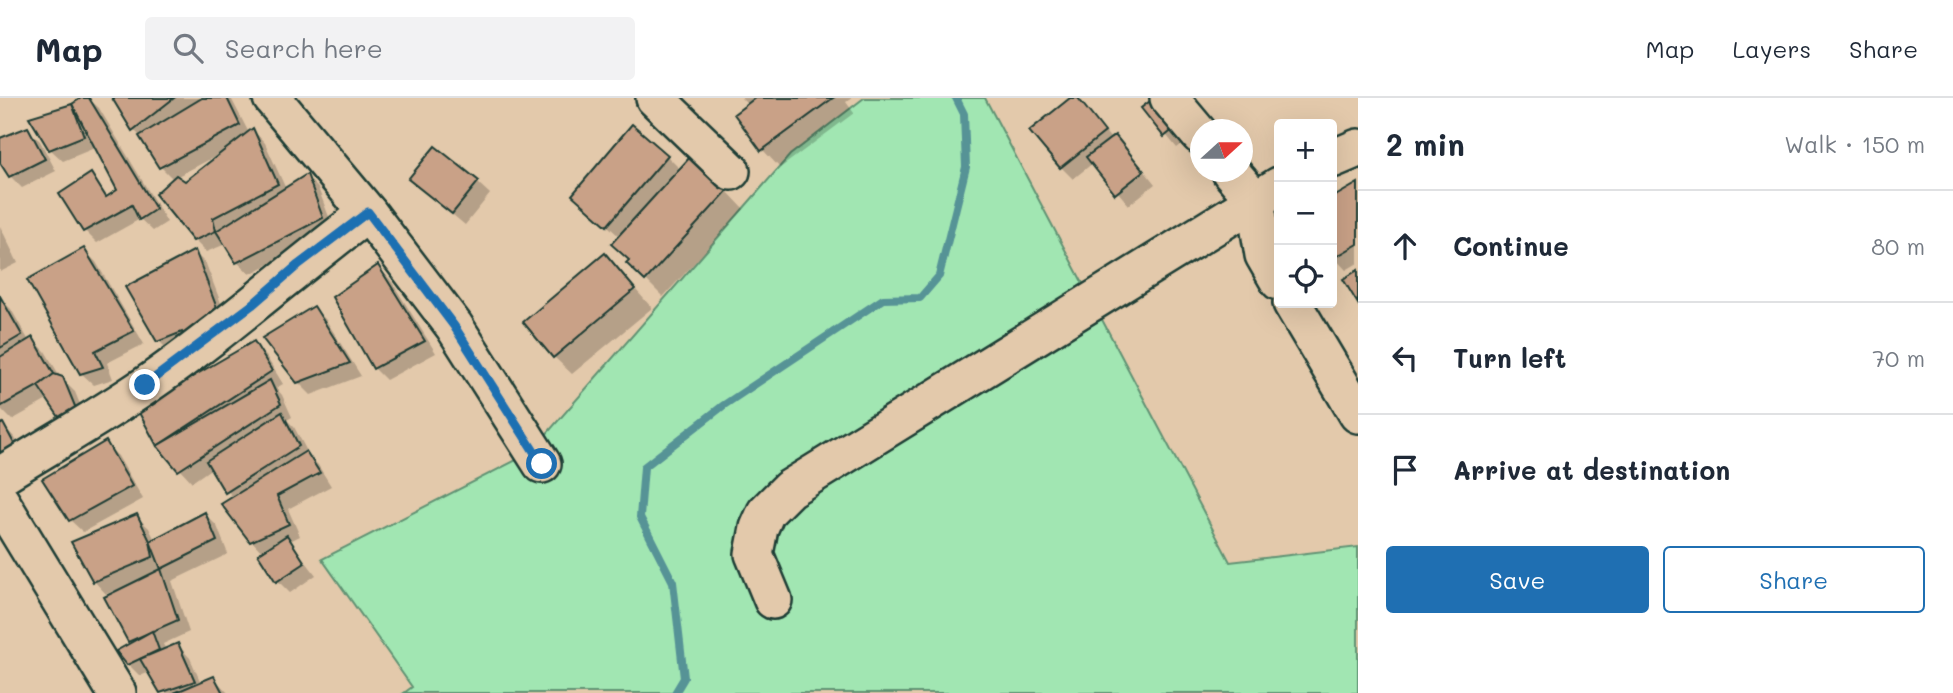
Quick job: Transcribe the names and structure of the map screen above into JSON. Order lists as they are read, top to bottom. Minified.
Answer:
{"north":"right","page":{"header":"Map","search":"Search here","nav":["Map","Layers","Share"],"heading":["2 min","Walk · 150 m"],"map_buttons":["+","−"],"list":[["Continue","80 m"],["Turn left","70 m"],"Arrive at destination"],"buttons":["Save","Share"]}}
